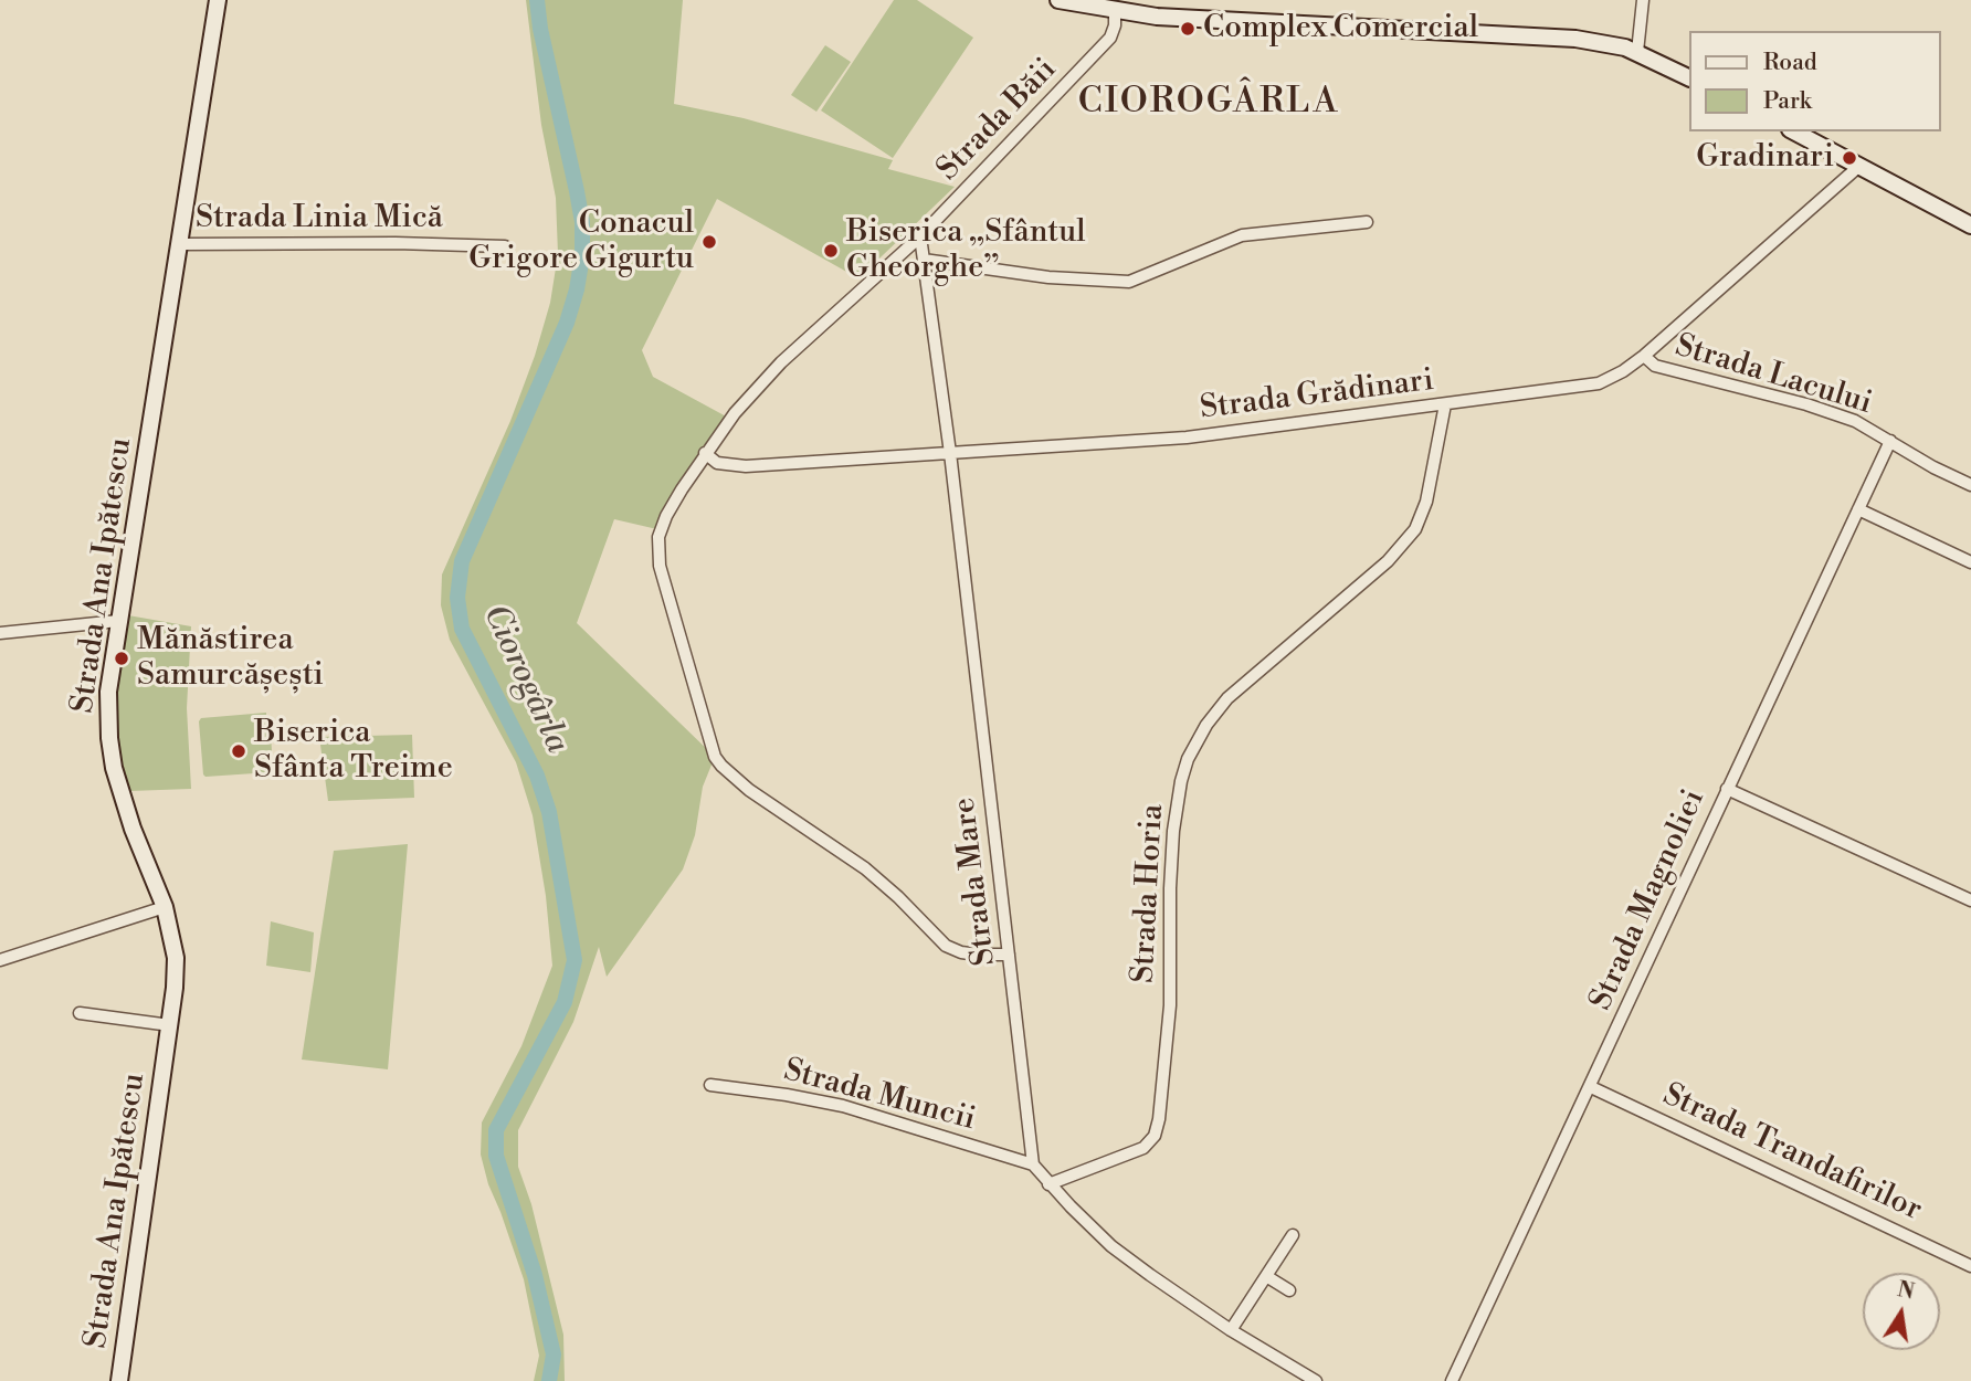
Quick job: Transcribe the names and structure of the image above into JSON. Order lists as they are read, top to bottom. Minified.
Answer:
{"streets":{"main road":["Strada Ana Ipătescu"],"street":["Strada Băii","Strada Linia Mică","Strada Lacului","Strada Grădinari","Strada Mare","Strada Horia","Strada Magnoliei","Strada Muncii","Strada Trandafirilor"]},"crossings":[["Strada Băii","Strada Grădinari"],["Strada Băii","Strada Mare"],["Strada Linia Mică","Strada Ana Ipătescu"],["Strada Lacului","Strada Grădinari"],["Strada Lacului","Strada Magnoliei"],["Strada Grădinari","Strada Mare"],["Strada Grădinari","Strada Horia"],["Strada Mare","Strada Muncii"],["Strada Magnoliei","Strada Trandafirilor"]],"districts":["CIOROGÂRLA"],"water":["Ciorogârla"],"places":["Complex Comercial","Gradinari","Conacul Grigore Gigurtu","Biserica „Sfântul Gheorghe”","Mănăstirea Samurcășești","Biserica Sfânta Treime"],"legend":["Road","Park"],"north":"top"}
